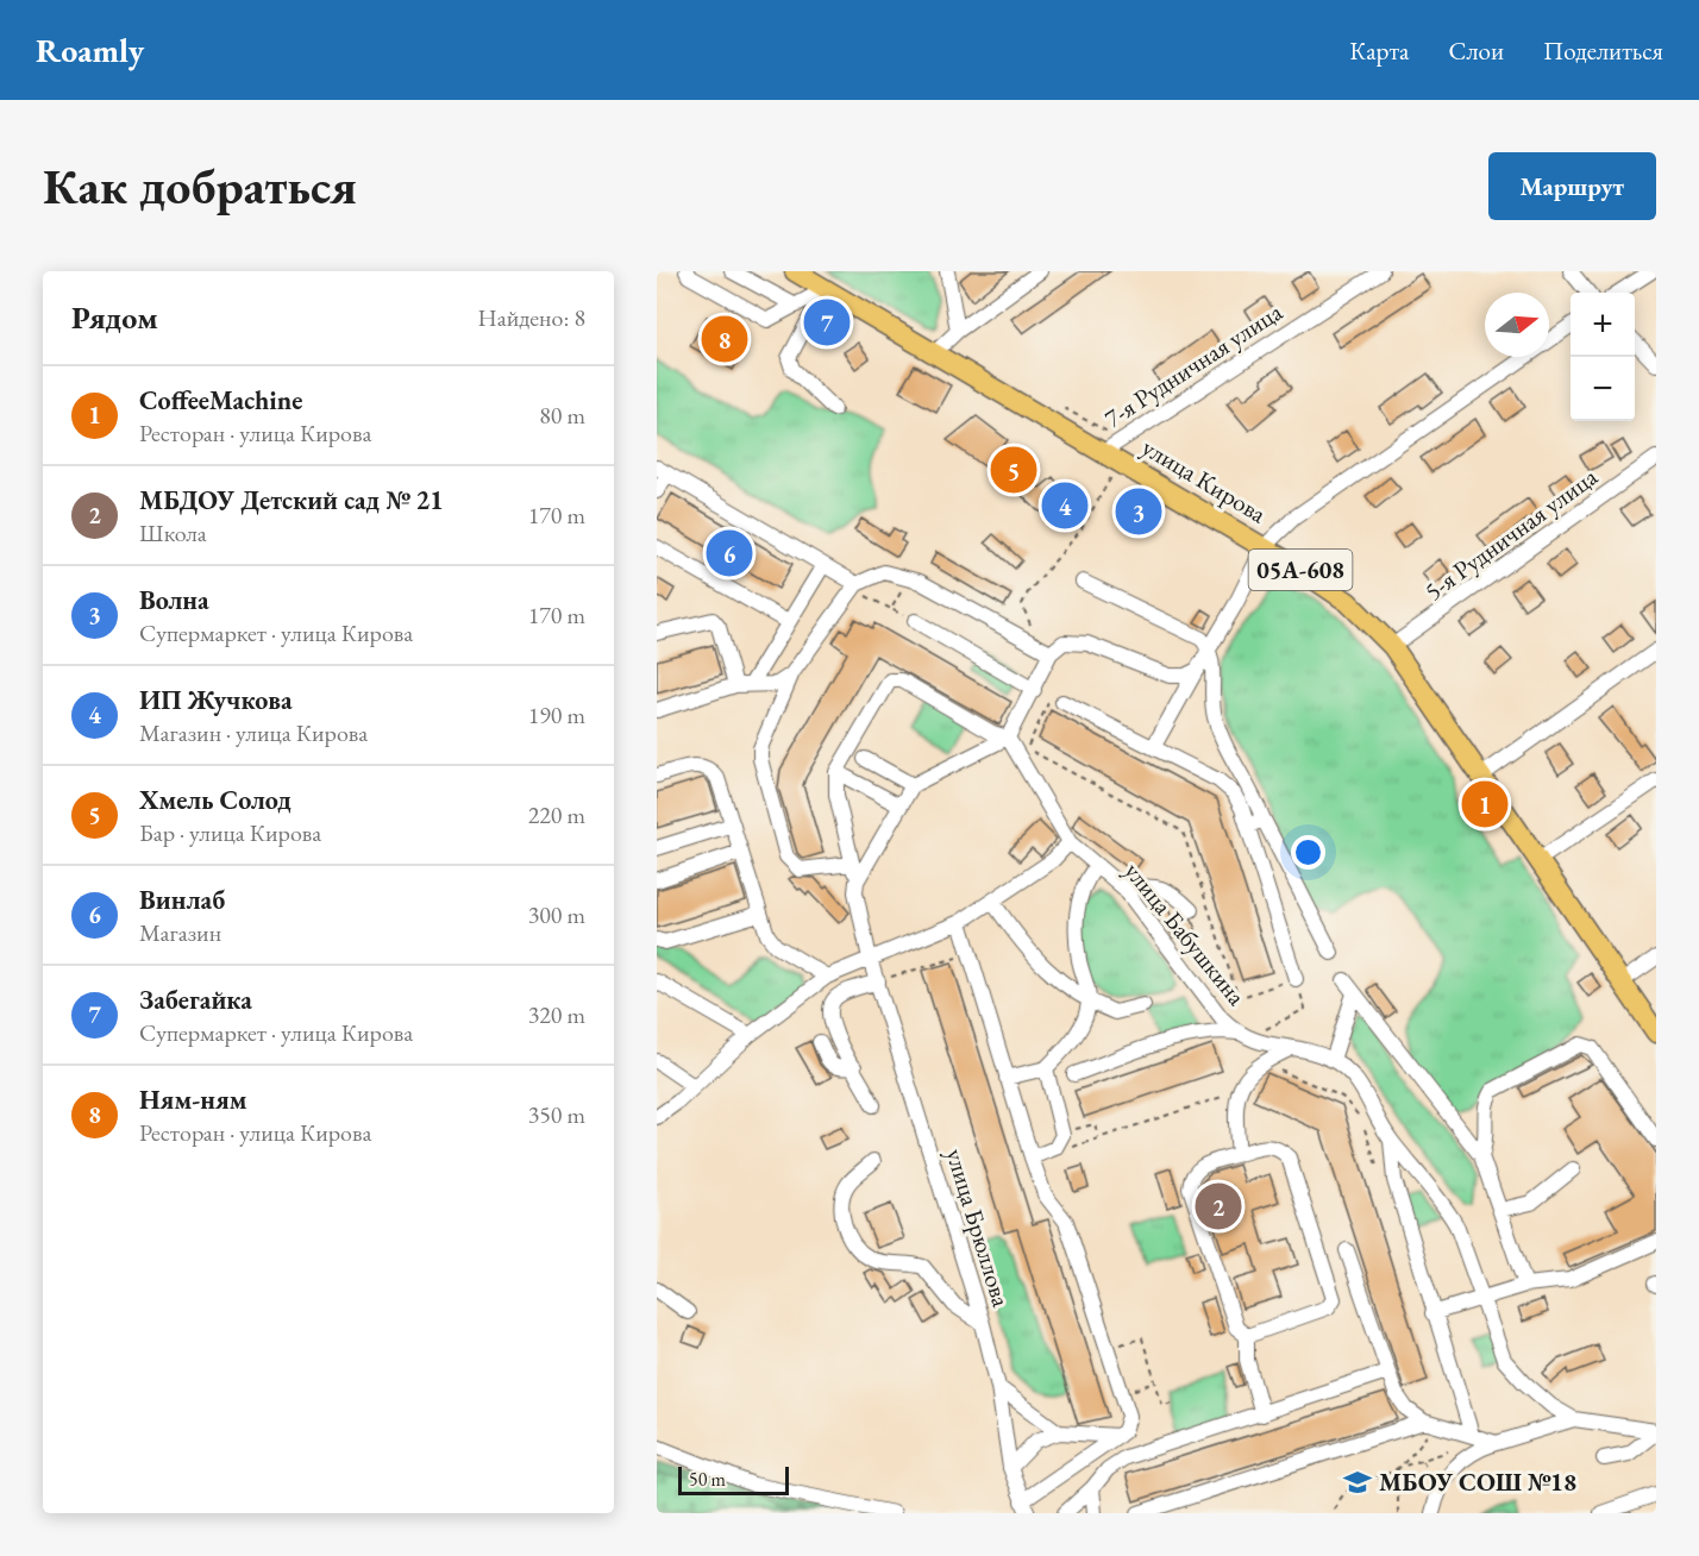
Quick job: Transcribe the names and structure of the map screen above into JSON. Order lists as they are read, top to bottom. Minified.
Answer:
{"streets":{"main road":["улица Кирова","05А-608"],"street":["7-я Рудничная улица","5-я Рудничная улица","улица Бабушкина","улица Брюллова"]},"crossings":[["7-я Рудничная улица","улица Кирова"],["улица Кирова","5-я Рудничная улица"]],"places":{"school or university":["МБОУ СОШ №18"]},"scale_bar":"50 m","north":"right","page":{"header":"Roamly","nav":["Карта","Слои","Поделиться"],"buttons":"Маршрут","title":"Как добраться","heading":["Рядом","Найдено: 8"],"map_buttons":["+","−"],"pins":["7","8","5","4","3","6","1","2"],"list":[{"mark":"1","name":"CoffeeMachine","note":"Ресторан · улица Кирова","value":"80 m"},{"mark":"2","name":"МБДОУ Детский сад № 21","note":"Школа","value":"170 m"},{"mark":"3","name":"Волна","note":"Супермаркет · улица Кирова","value":"170 m"},{"mark":"4","name":"ИП Жучкова","note":"Магазин · улица Кирова","value":"190 m"},{"mark":"5","name":"Хмель Солод","note":"Бар · улица Кирова","value":"220 m"},{"mark":"6","name":"Винлаб","note":"Магазин","value":"300 m"},{"mark":"7","name":"Забегайка","note":"Супермаркет · улица Кирова","value":"320 m"},{"mark":"8","name":"Ням-ням","note":"Ресторан · улица Кирова","value":"350 m"}],"scale":"50 m"}}
